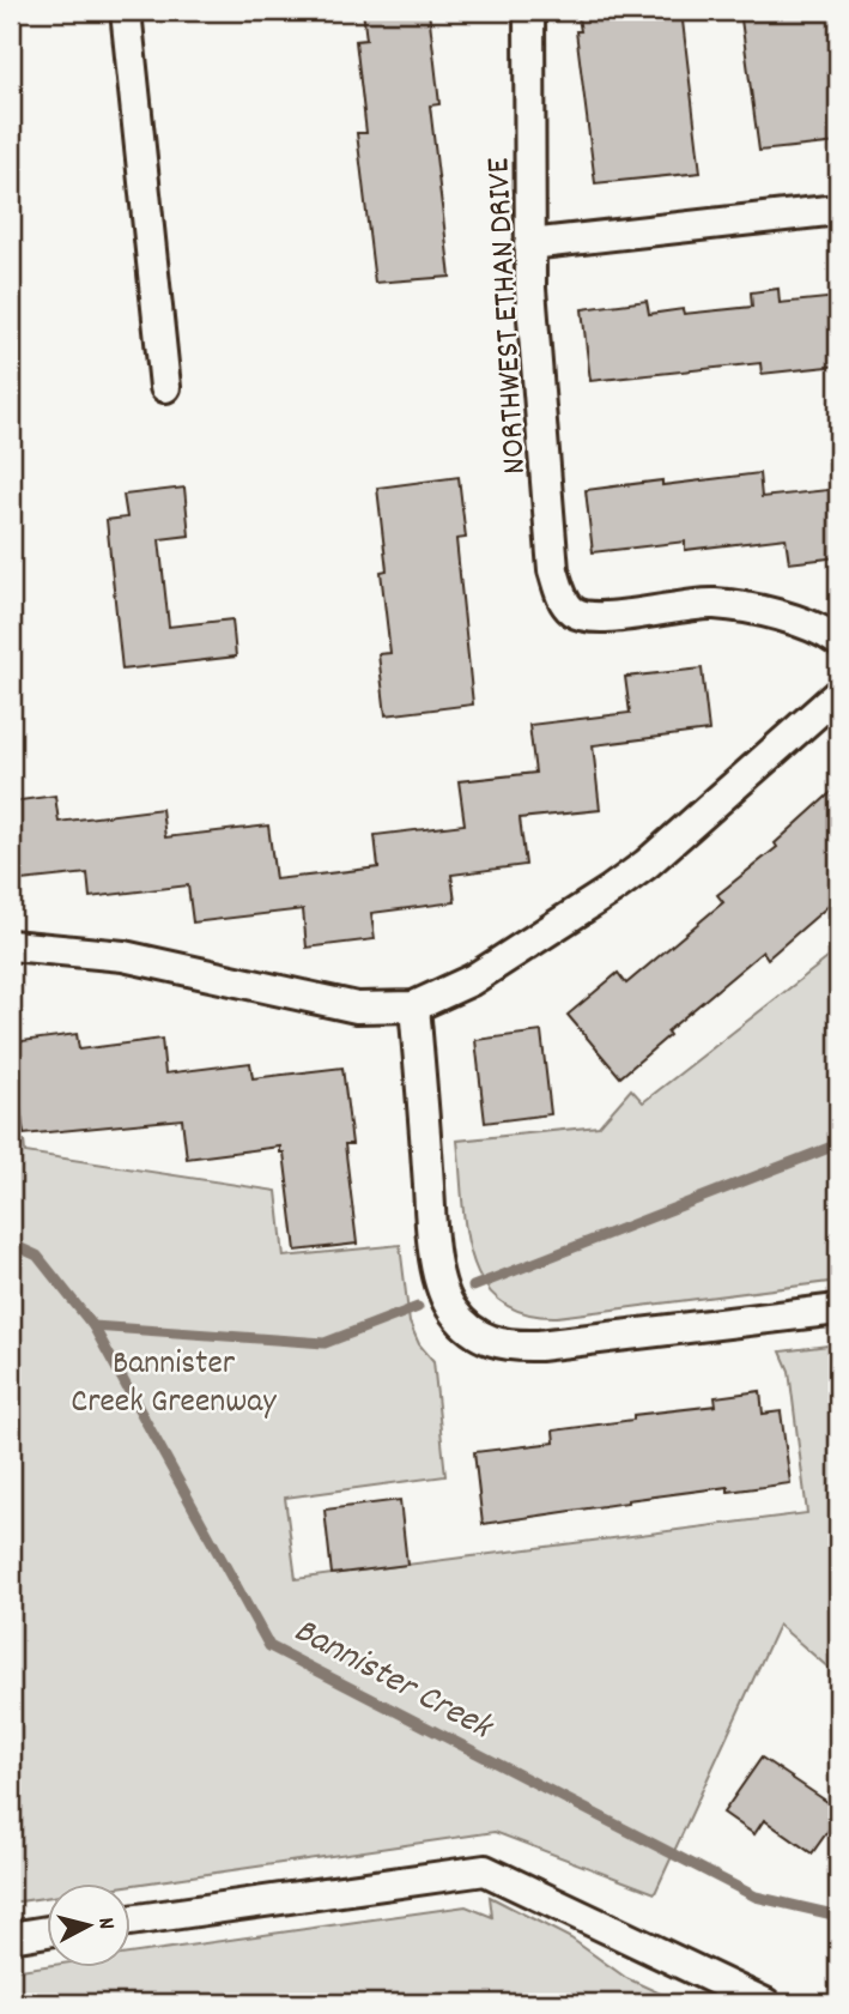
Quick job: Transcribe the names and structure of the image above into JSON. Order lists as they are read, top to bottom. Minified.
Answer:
{"streets":{"street":["NORTHWEST ETHAN DRIVE"]},"water":["Bannister Creek"],"parks":["Bannister Creek Greenway"],"north":"right"}
